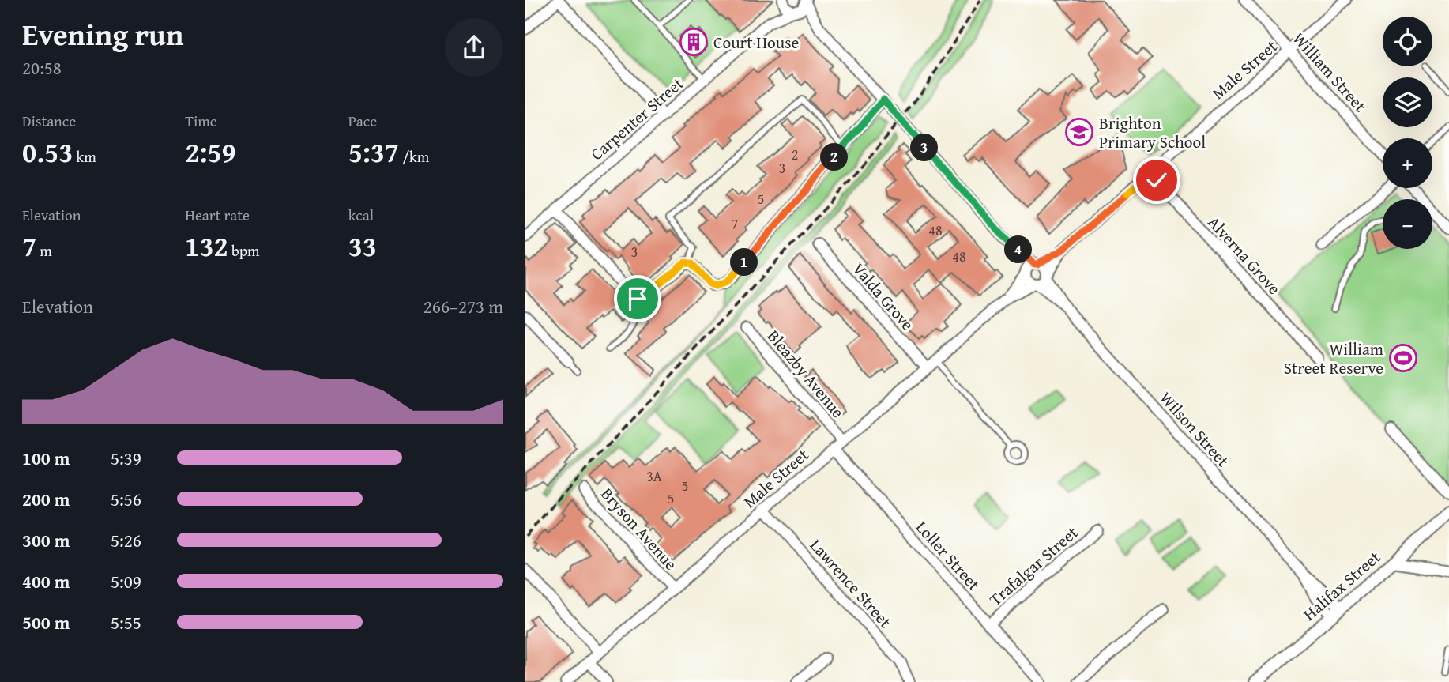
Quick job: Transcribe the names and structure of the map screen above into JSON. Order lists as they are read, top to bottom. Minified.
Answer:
{"streets":{"street":["Male Street","William Street","Carpenter Street","Alverna Grove","Valda Grove","Bleazby Avenue","Wilson Street","Bryson Avenue","Loller Street","Trafalgar Street","Lawrence Street","Halifax Street"]},"crossings":[["Male Street","William Street"],["Male Street","Alverna Grove"],["Male Street","Valda Grove"],["Male Street","Bleazby Avenue"],["Male Street","Wilson Street"],["Male Street","Bryson Avenue"],["Male Street","Loller Street"],["Male Street","Lawrence Street"],["Wilson Street","Halifax Street"],["Loller Street","Trafalgar Street"]],"places":{"building":["Court House"],"school or university":["Brighton Primary School"],"sports":["William Street Reserve"]},"house_numbers":["2","3","5","7","48","3","48","3A","5","5"],"page":{"heading":["Evening run","20:58"],"map_buttons":["+","−"],"stats":[["Distance","0.53 km"],["Time","2:59"],["Pace","5:37 /km"],["Elevation","7 m"],["Heart rate","132 bpm"],["kcal","33"]],"pins":["3","2","4","1"],"chart":["Elevation","266–273 m"],"list":[{"name":"100 m","note":"5:39"},{"name":"200 m","note":"5:56"},{"name":"300 m","note":"5:26"},{"name":"400 m","note":"5:09"},{"name":"500 m","note":"5:55"}]}}
